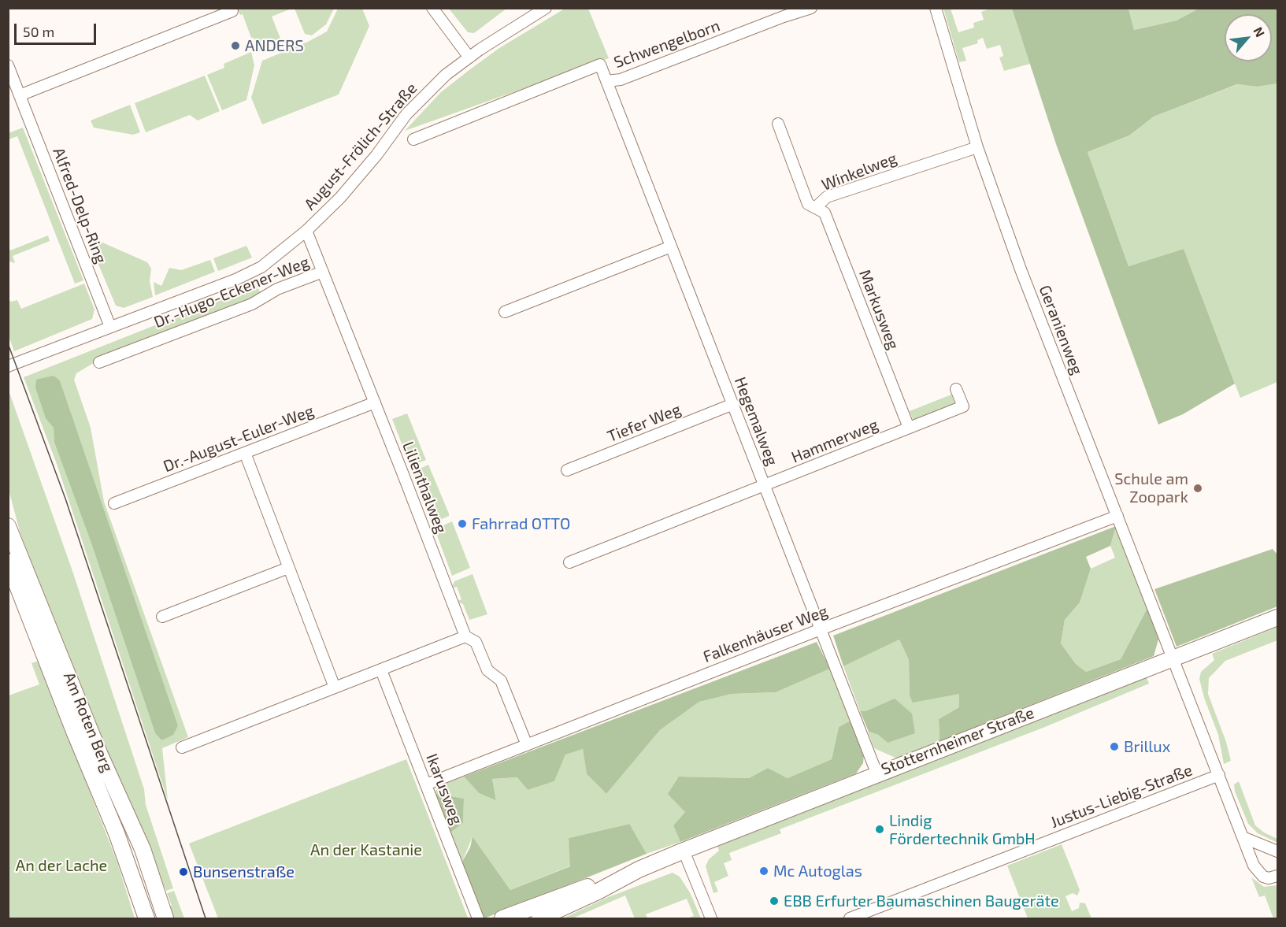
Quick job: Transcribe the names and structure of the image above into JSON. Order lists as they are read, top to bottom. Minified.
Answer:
{"streets":{"main road":["Am Roten Berg","Stotternheimer Straße"],"street":["Schwengelborn","August-Frölich-Straße","Winkelweg","Alfred-Delp-Ring","Dr.-Hugo-Eckener-Weg","Markusweg","Geranienweg","Hegemalweg","Tiefer Weg","Dr.-August-Euler-Weg","Hammerweg","Lilienthalweg","Falkenhäuser Weg","Ikarusweg","Justus-Liebig-Straße"]},"crossings":[["Schwengelborn","Hegemalweg"],["August-Frölich-Straße","Alfred-Delp-Ring"],["August-Frölich-Straße","Lilienthalweg"],["Winkelweg","Markusweg"],["Winkelweg","Geranienweg"],["Dr.-Hugo-Eckener-Weg","Lilienthalweg"],["Markusweg","Hammerweg"],["Geranienweg","Falkenhäuser Weg"],["Geranienweg","Stotternheimer Straße"],["Hegemalweg","Tiefer Weg"],["Hegemalweg","Hammerweg"],["Hegemalweg","Falkenhäuser Weg"],["Hegemalweg","Stotternheimer Straße"],["Dr.-August-Euler-Weg","Lilienthalweg"],["Lilienthalweg","Falkenhäuser Weg"],["Falkenhäuser Weg","Ikarusweg"]],"parks":["An der Kastanie","An der Lache"],"places":["ANDERS","Schule am Zoopark","Fahrrad OTTO","Brillux","Lindig Fördertechnik GmbH","Mc Autoglas","Bunsenstraße","EBB Erfurter Baumaschinen Baugeräte"],"scale_bar":"50 m","north":"top right"}
